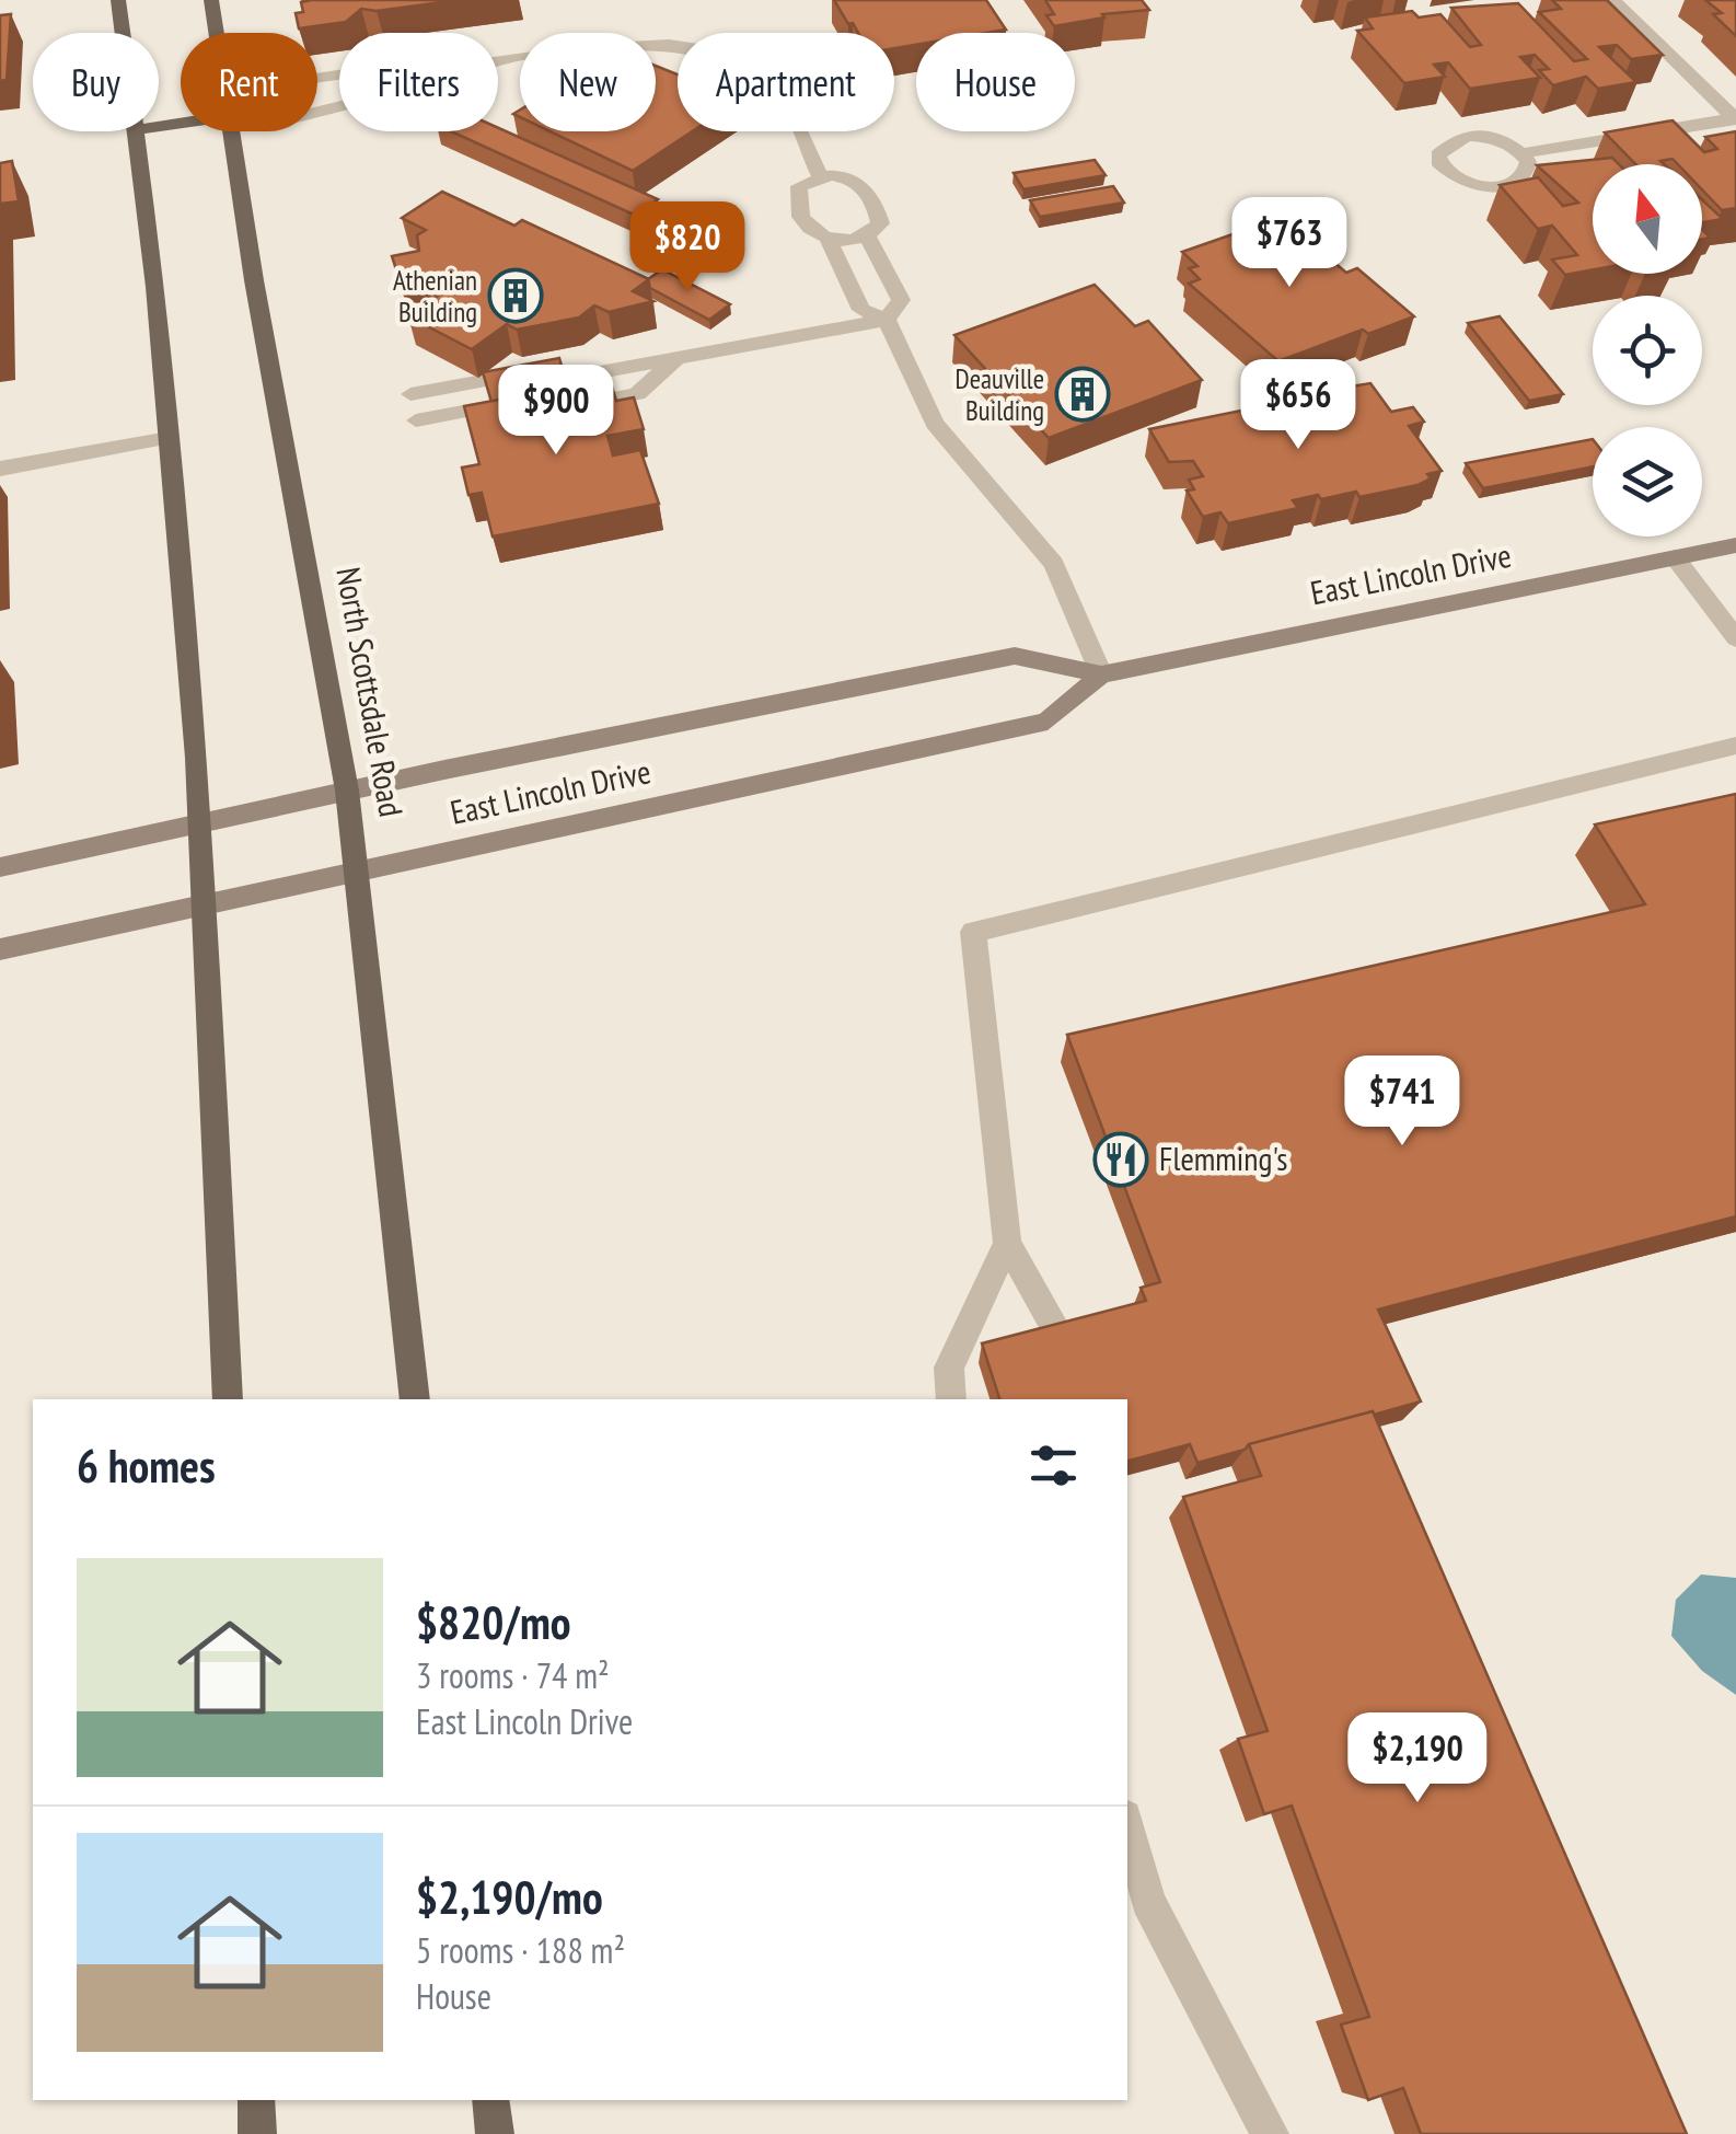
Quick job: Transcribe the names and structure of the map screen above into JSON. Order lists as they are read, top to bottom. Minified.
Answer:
{"streets":{"main road":["East Lincoln Drive","North Scottsdale Road"]},"crossings":[["East Lincoln Drive","North Scottsdale Road"]],"places":{"building":["Athenian Building","Deauville Building"],"restaurant":["Flemming's"]},"north":"top","page":{"chip":["Buy","Rent","Filters","New","Apartment","House"],"price":["$763","$820","$656","$900","$741","$2,190"],"heading":"6 homes","list":[{"name":"$820/mo","note":"3 rooms · 74 m² · East Lincoln Drive"},{"name":"$2,190/mo","note":"5 rooms · 188 m² · House"}]}}
